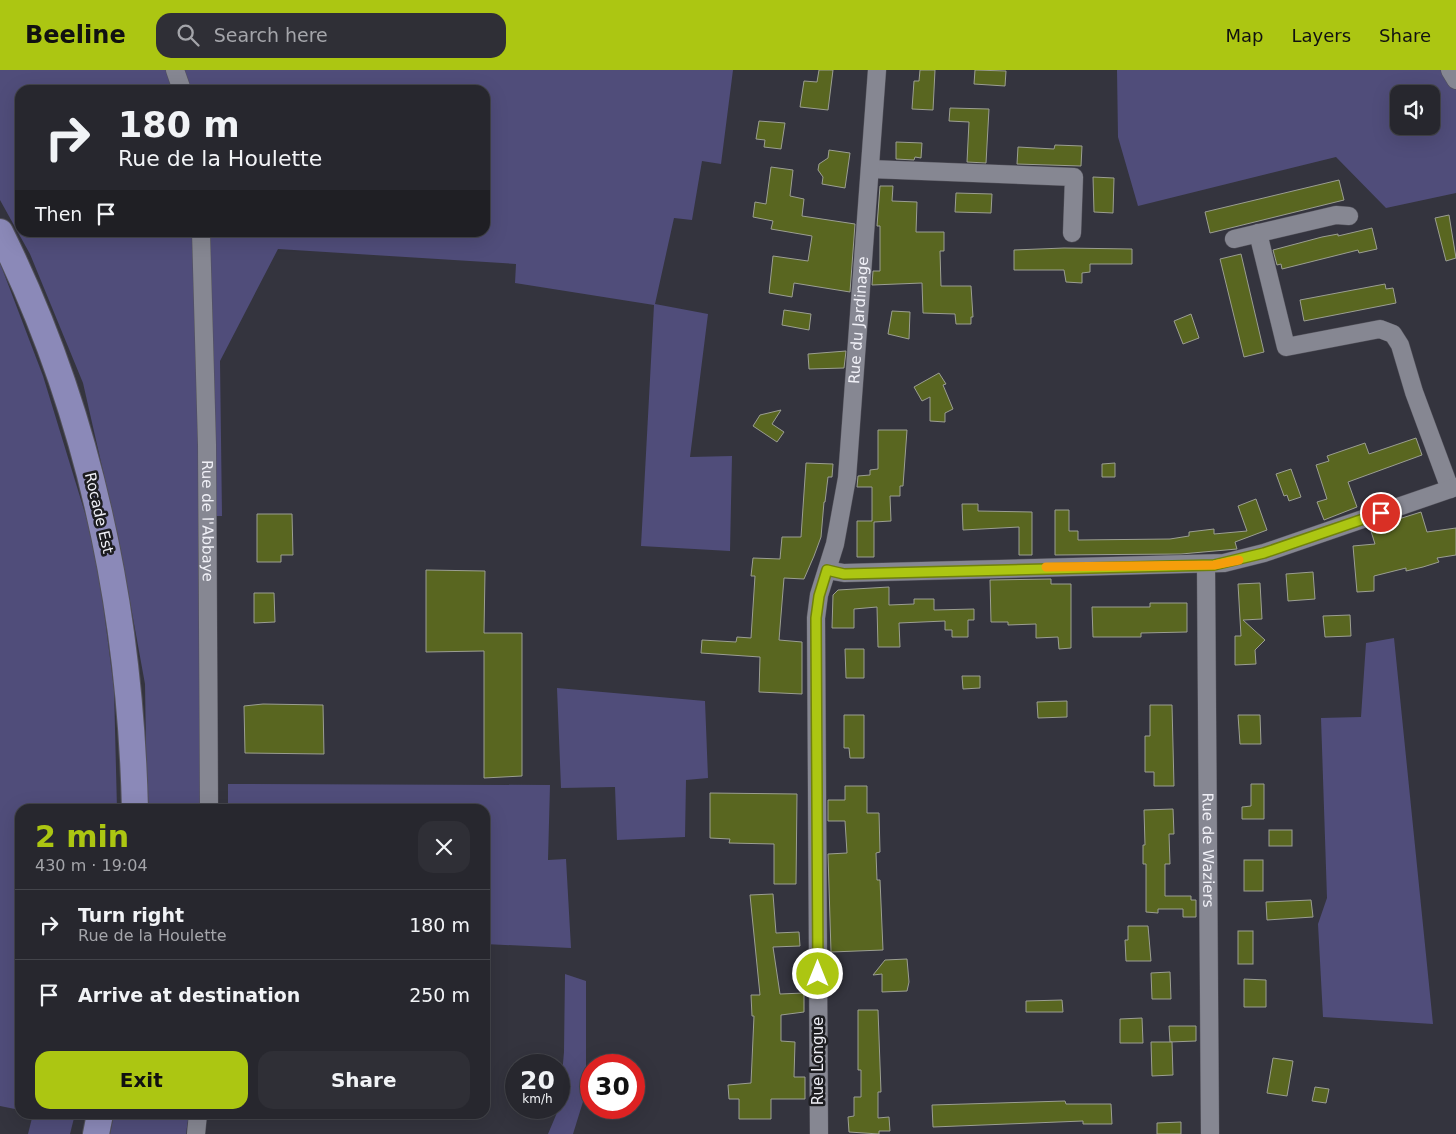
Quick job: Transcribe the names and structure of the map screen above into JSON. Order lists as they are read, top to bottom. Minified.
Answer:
{"streets":{"main road":["Rocade Est"],"street":["Rue du Jardinage","Rue de l'Abbaye","Rue de Waziers","Rue Longue"]},"crossings":[["Rue du Jardinage","Rue Longue"]],"page":{"header":"Beeline","search":"Search here","nav":["Map","Layers","Share"],"turn":["180 m","Rue de la Houlette"],"then":"Then","heading":["2 min","430 m · 19:04"],"list":[{"name":"Turn right","note":"Rue de la Houlette","value":"180 m"},{"name":"Arrive at destination","value":"250 m"}],"buttons":["Exit","Share"],"speed":"20 km/h","limit":"30"}}
